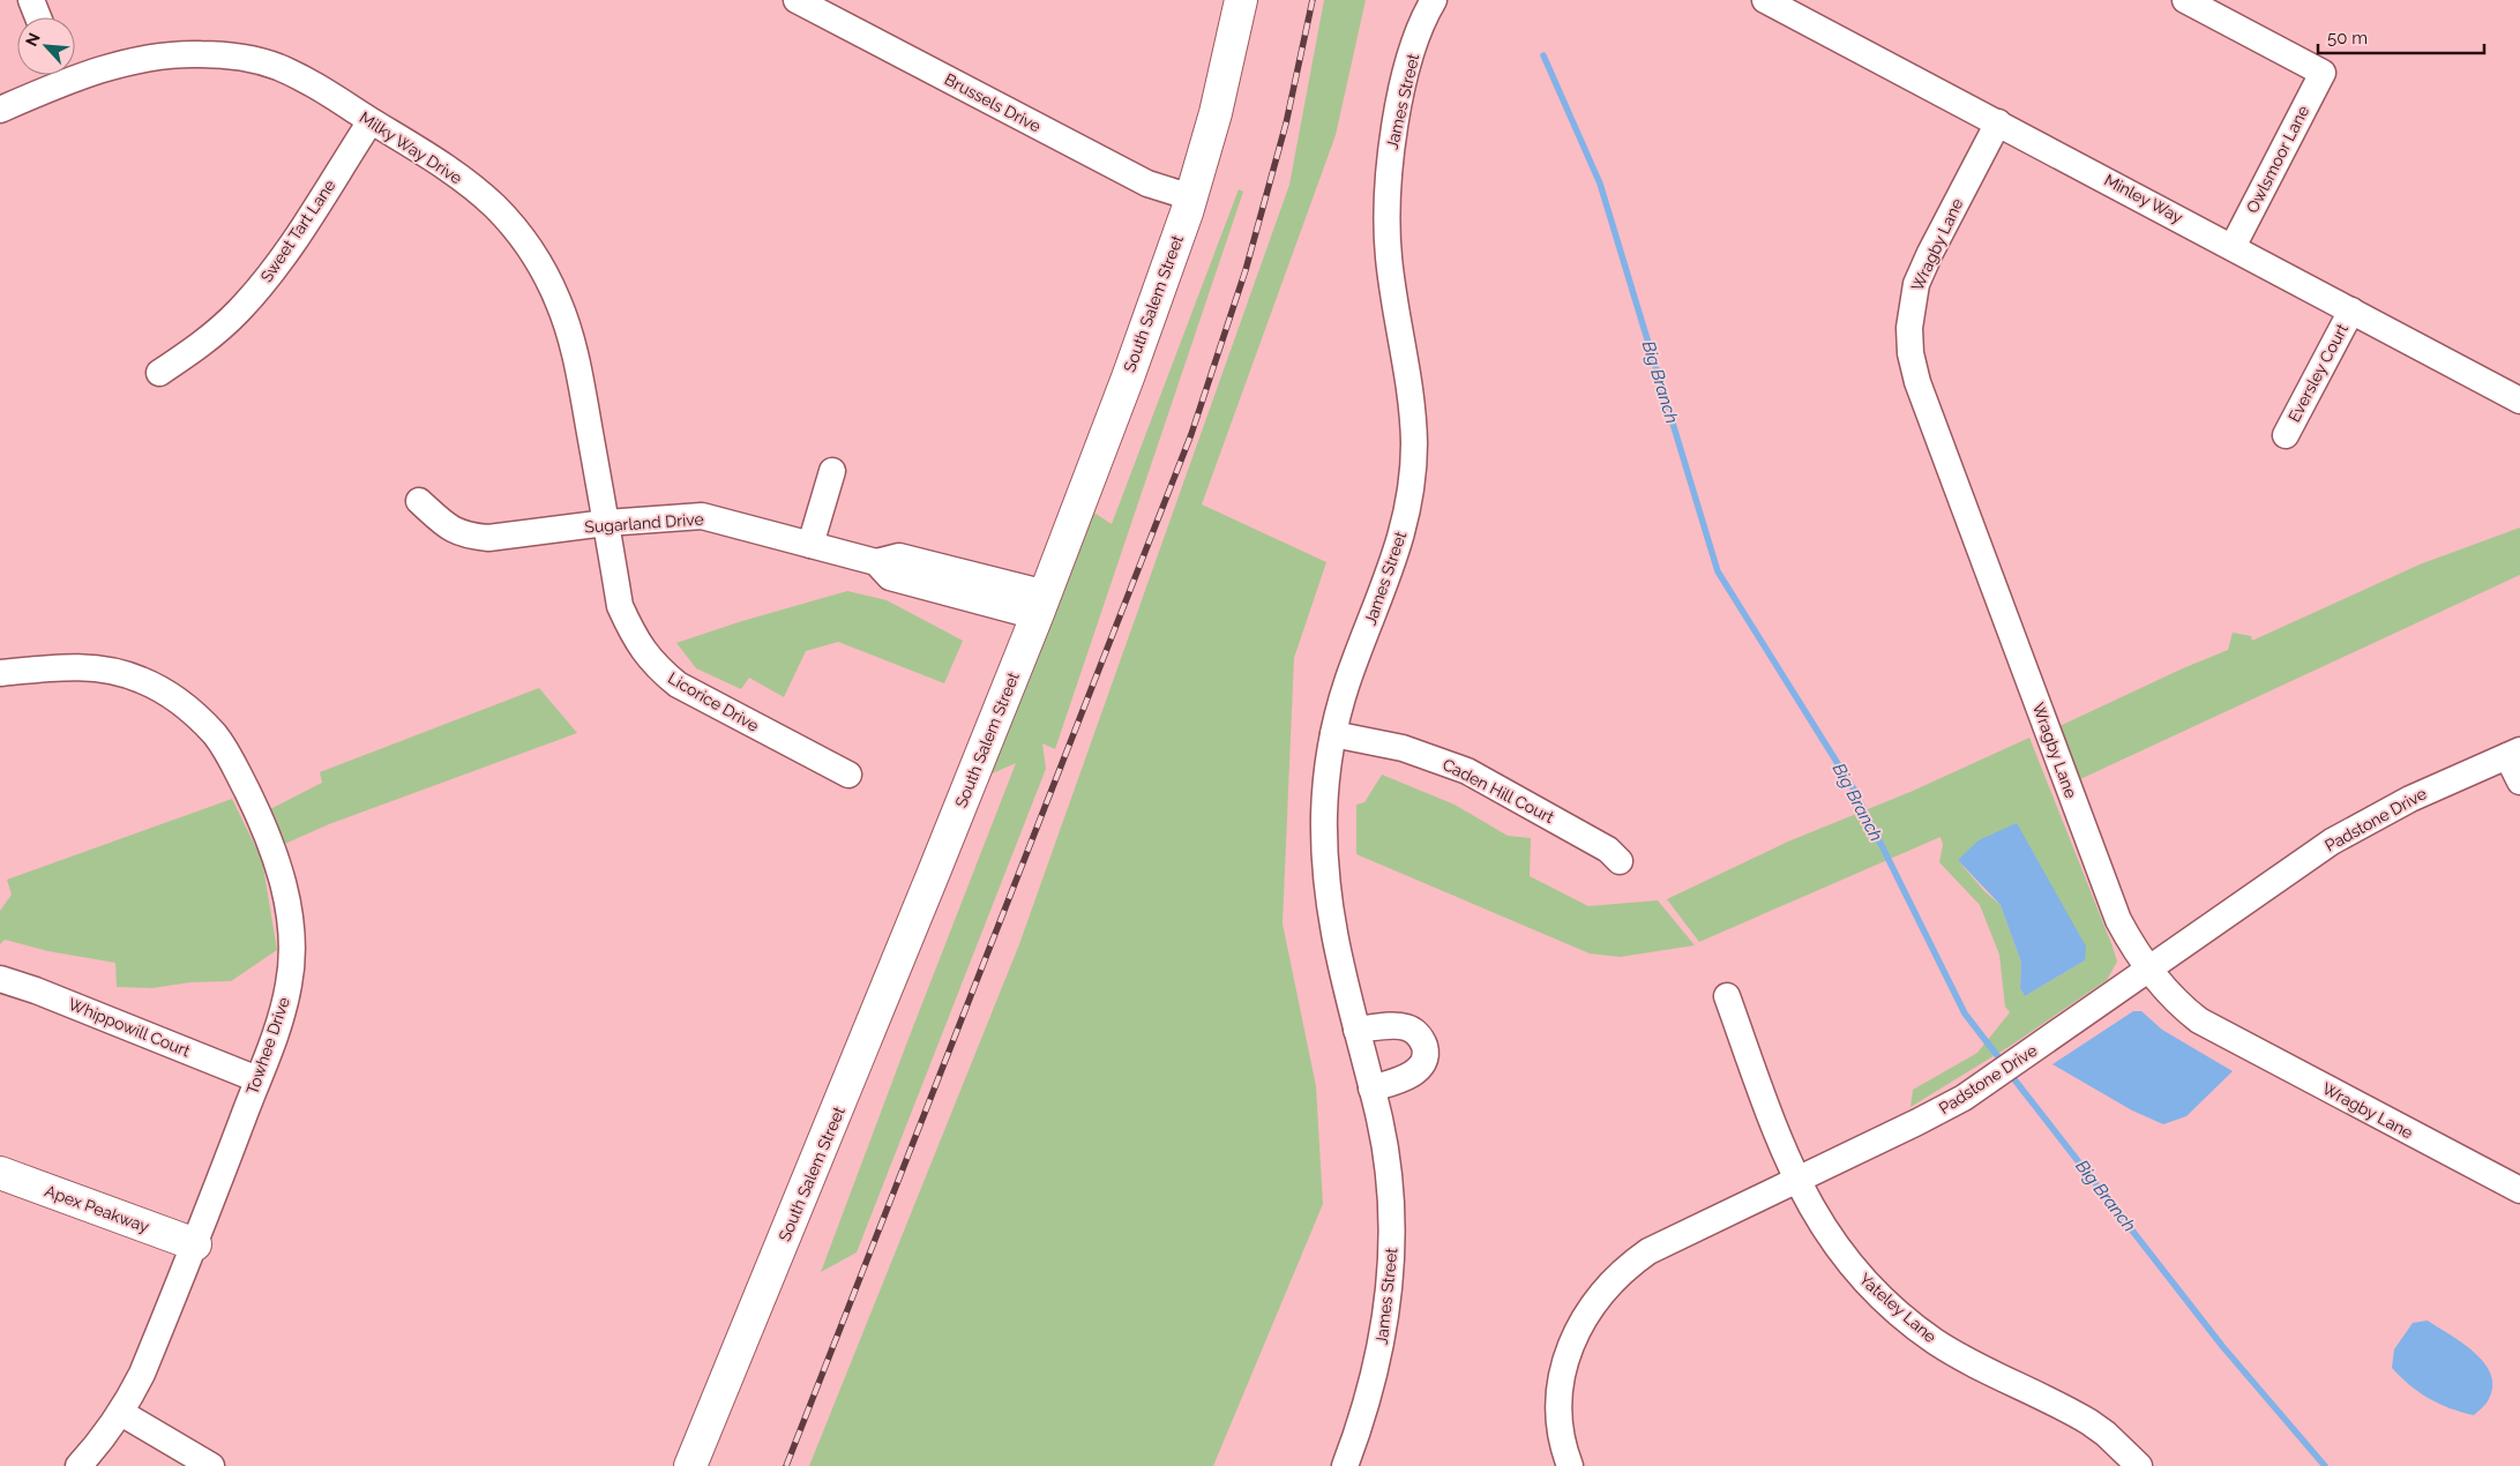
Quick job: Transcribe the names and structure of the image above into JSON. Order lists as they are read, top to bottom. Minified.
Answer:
{"streets":{"main road":["South Salem Street","Apex Peakway"],"street":["James Street","Brussels Drive","Milky Way Drive","Owlsmoor Lane","Minley Way","Sweet Tart Lane","Wragby Lane","Eversley Court","Sugarland Drive","Licorice Drive","Caden Hill Court","Padstone Drive","Whippowill Court","Towhee Drive","Yateley Lane"]},"crossings":[["James Street","Caden Hill Court"],["Brussels Drive","South Salem Street"],["Milky Way Drive","Sweet Tart Lane"],["Milky Way Drive","Sugarland Drive"],["Milky Way Drive","Licorice Drive"],["Owlsmoor Lane","Minley Way"],["Minley Way","Wragby Lane"],["Minley Way","Eversley Court"],["Wragby Lane","Padstone Drive"],["South Salem Street","Sugarland Drive"],["Sugarland Drive","Licorice Drive"],["Padstone Drive","Yateley Lane"],["Whippowill Court","Towhee Drive"],["Towhee Drive","Apex Peakway"]],"water":["Big Branch"],"scale_bar":"50 m","north":"top left"}
